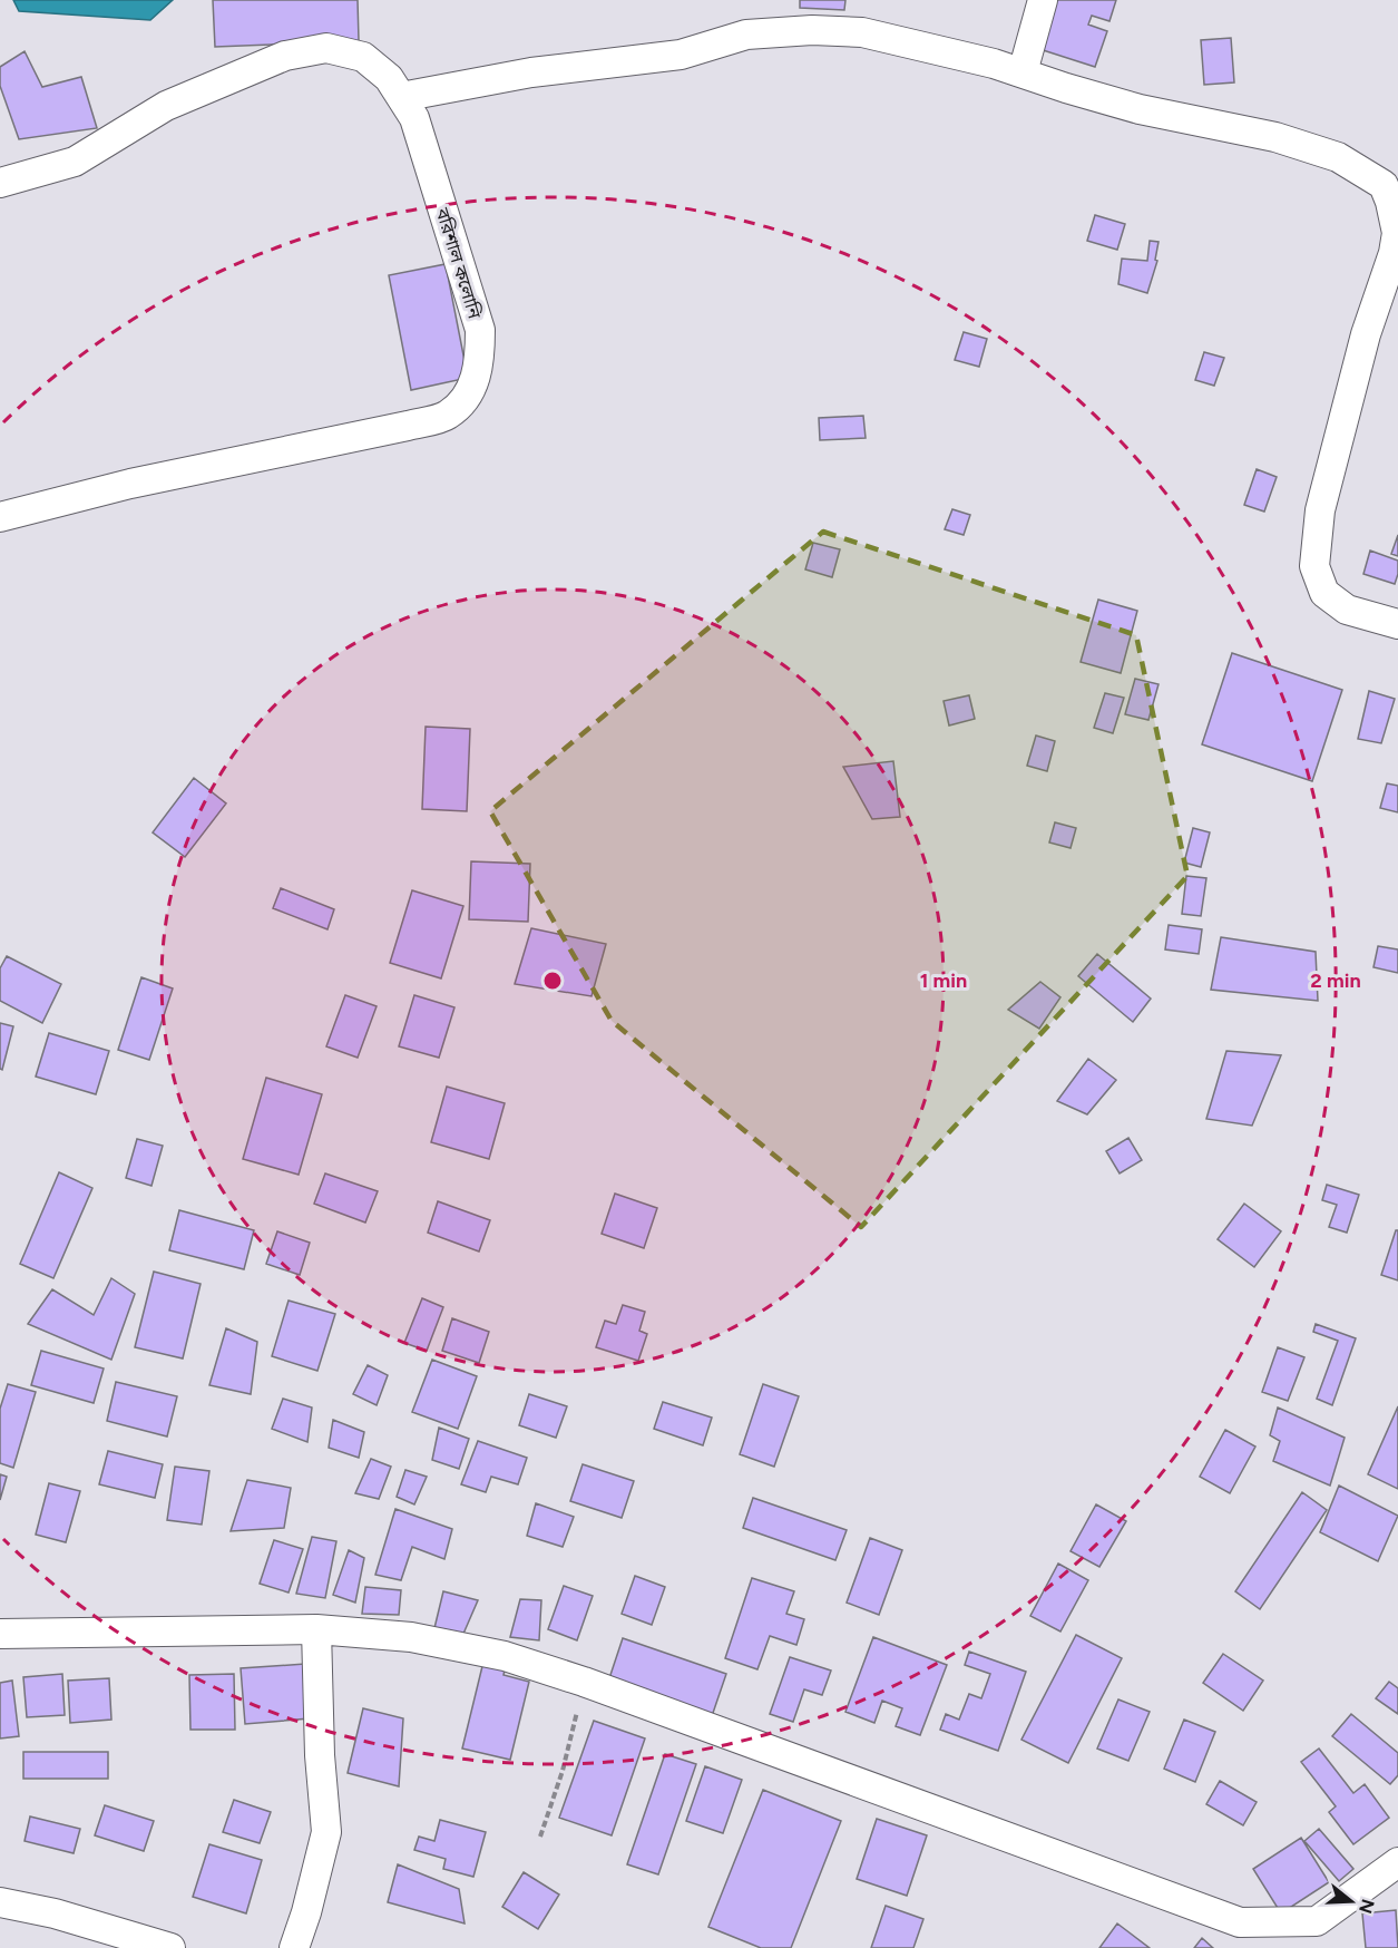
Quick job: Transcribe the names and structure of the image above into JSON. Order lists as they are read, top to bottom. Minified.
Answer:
{"streets":{"street":["বরিশাল কলোনি"]},"north":"right","rings":["1 min","2 min"]}
